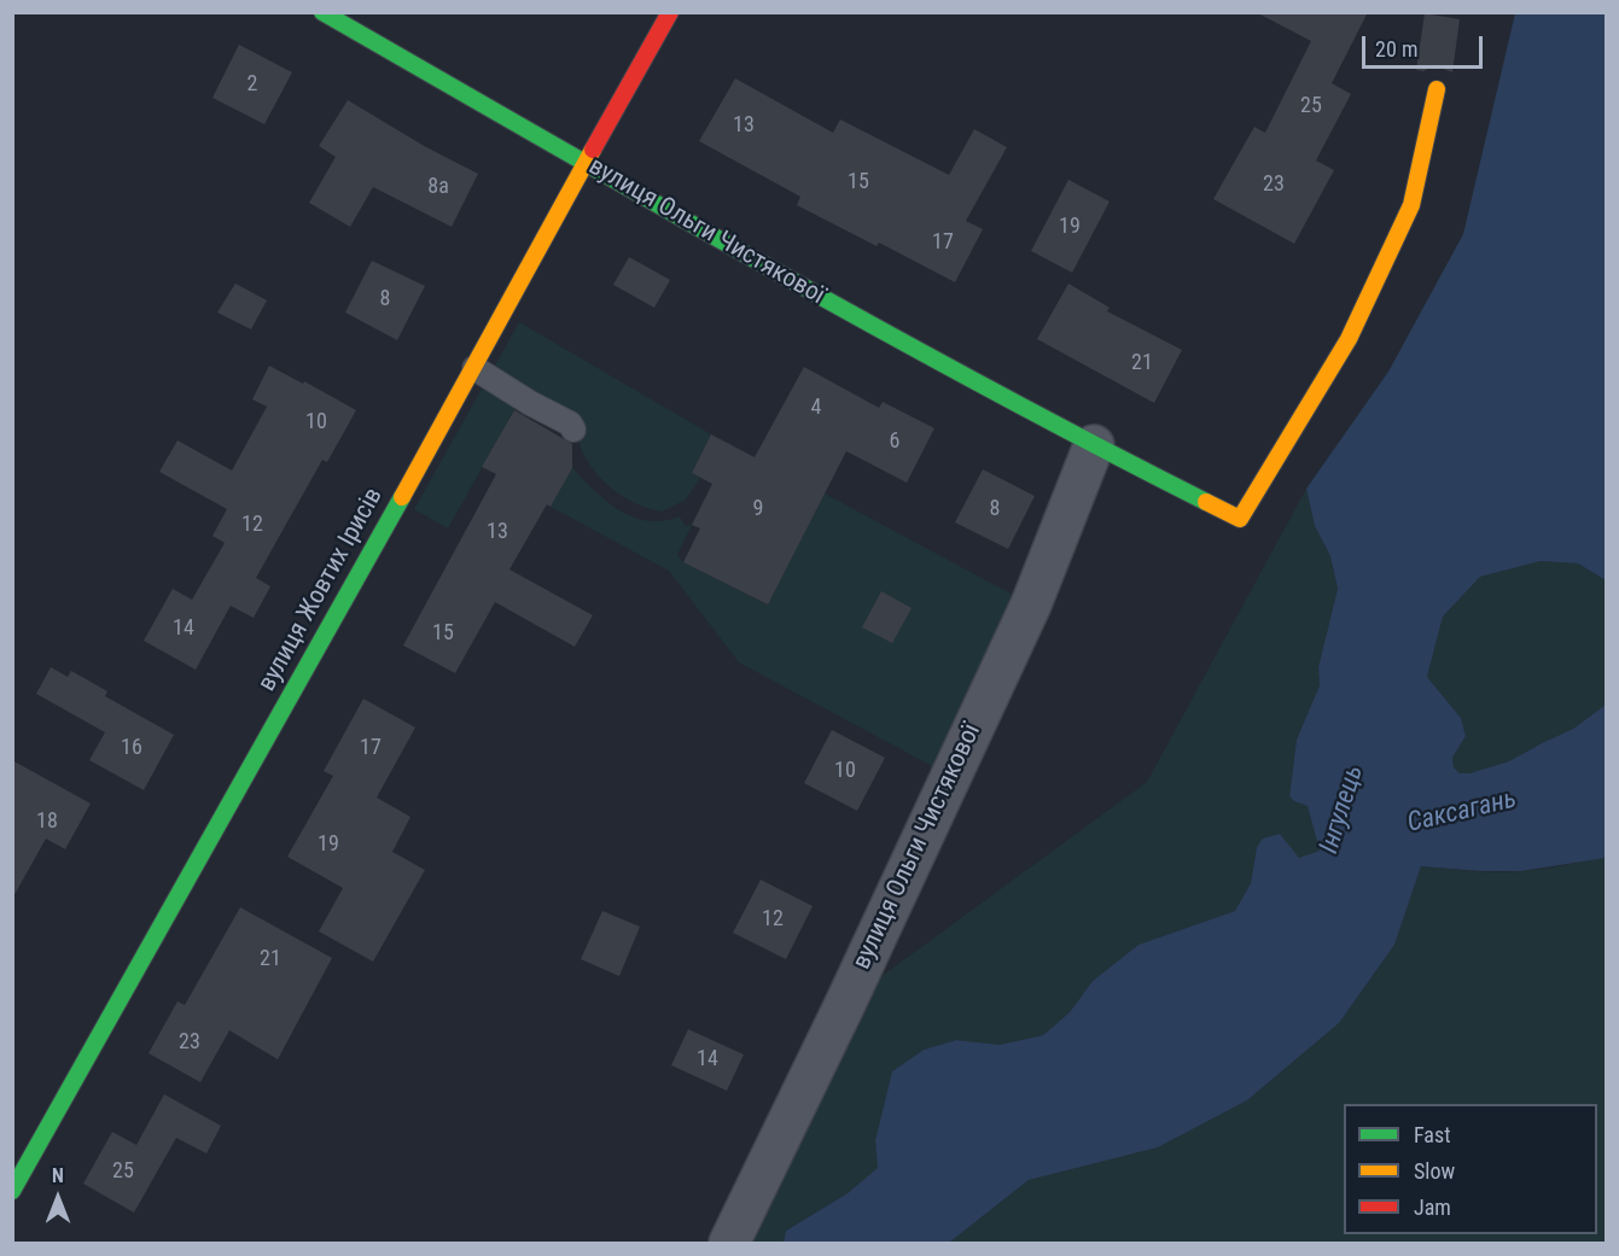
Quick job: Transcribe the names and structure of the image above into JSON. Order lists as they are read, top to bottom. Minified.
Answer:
{"streets":{"street":["вулиця Ольги Чистякової","вулиця Жовтих Ірисів"]},"crossings":[["вулиця Ольги Чистякової","вулиця Жовтих Ірисів"]],"water":["Інгулець","Саксагань"],"house_numbers":["2","25","13","15","23","8а","19","17","8","21","4","10","6","9","8","12","13","14","15","16","17","10","18","19","12","21","23","14","25"],"legend":["Fast","Slow","Jam"],"scale_bar":"20 m","north":"top"}
